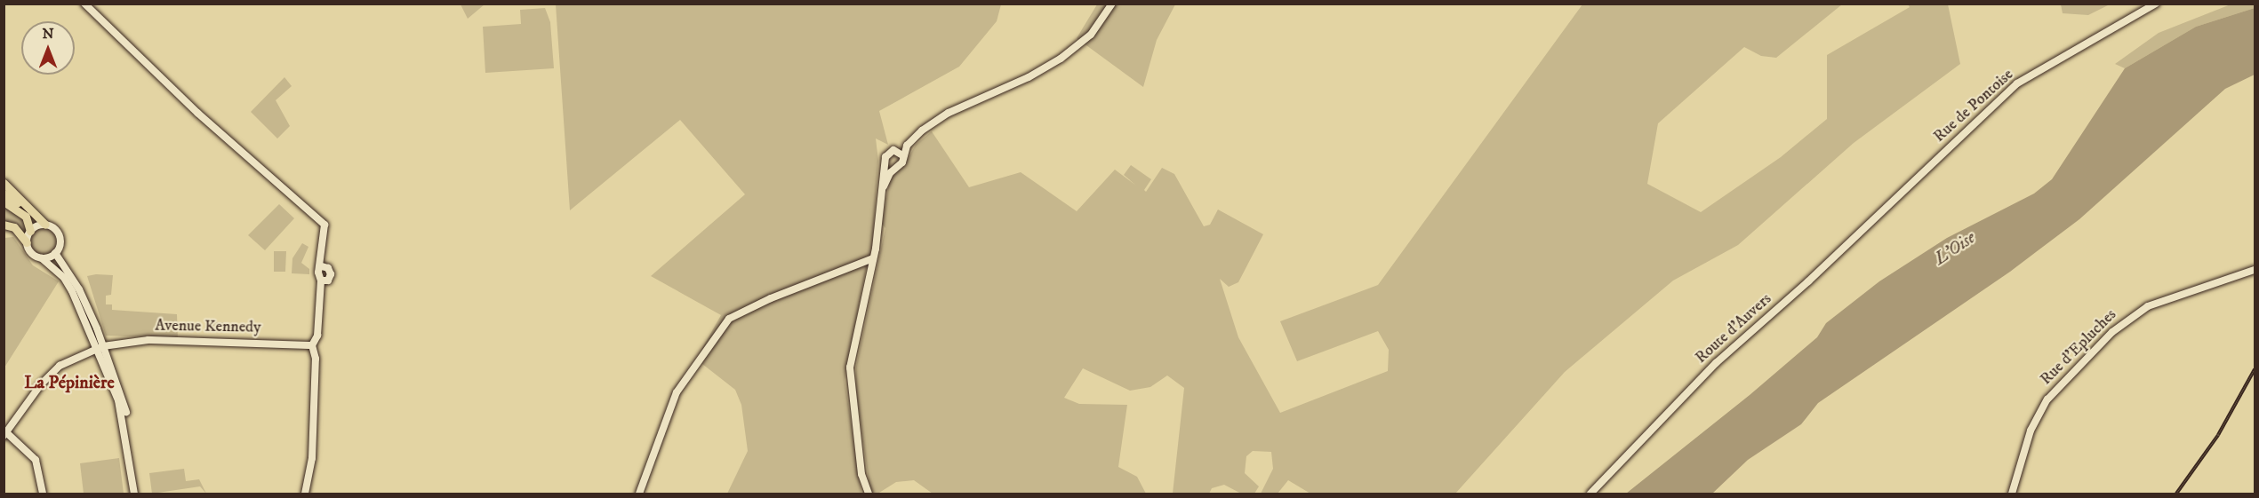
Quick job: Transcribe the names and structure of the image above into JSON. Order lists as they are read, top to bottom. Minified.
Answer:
{"streets":{"main road":["Rue de Pontoise","Avenue Kennedy","Route d'Auvers","Rue d'Epluches"]},"crossings":[["Rue de Pontoise","Route d'Auvers"]],"districts":["La Pépinière"],"water":["L'Oise"],"north":"top"}
